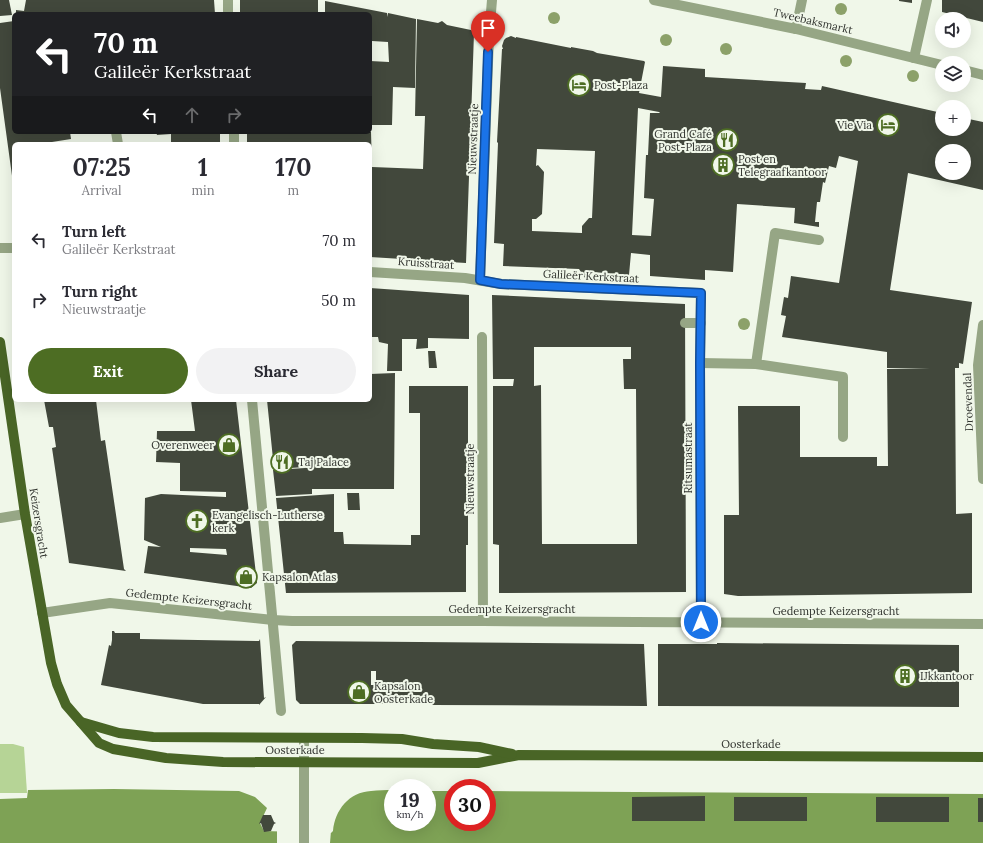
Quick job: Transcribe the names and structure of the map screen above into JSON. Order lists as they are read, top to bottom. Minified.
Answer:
{"streets":{"main road":["Keizersgracht","Oosterkade"],"street":["Tweebaksmarkt","Nieuwstraatje","Kruisstraat","Galileër Kerkstraat","Droevendal","Ritsumastraat","Gedempte Keizersgracht"]},"crossings":[["Nieuwstraatje","Kruisstraat"],["Nieuwstraatje","Galileër Kerkstraat"],["Nieuwstraatje","Gedempte Keizersgracht"],["Kruisstraat","Galileër Kerkstraat"],["Galileër Kerkstraat","Ritsumastraat"],["Ritsumastraat","Gedempte Keizersgracht"],["Keizersgracht","Gedempte Keizersgracht"],["Keizersgracht","Oosterkade"]],"places":{"hotel":["Post-Plaza","Vie Via"],"restaurant":["Grand Café Post-Plaza","Taj Palace"],"building":["Post en Telegraafkantoor","IJkkantoor"],"shop":["Overenweer","Kapsalon Atlas","Kapsalon Oosterkade"],"church":["Evangelisch-Lutherse kerk"]},"page":{"map_buttons":["+","−"],"turn":["70 m","Galileër Kerkstraat"],"eta":["07:25","Arrival","1","min","170","m"],"list":[{"name":"Turn left","note":"Galileër Kerkstraat","value":"70 m"},{"name":"Turn right","note":"Nieuwstraatje","value":"50 m"}],"buttons":["Exit","Share"],"speed":"19 km/h","limit":"30"}}
